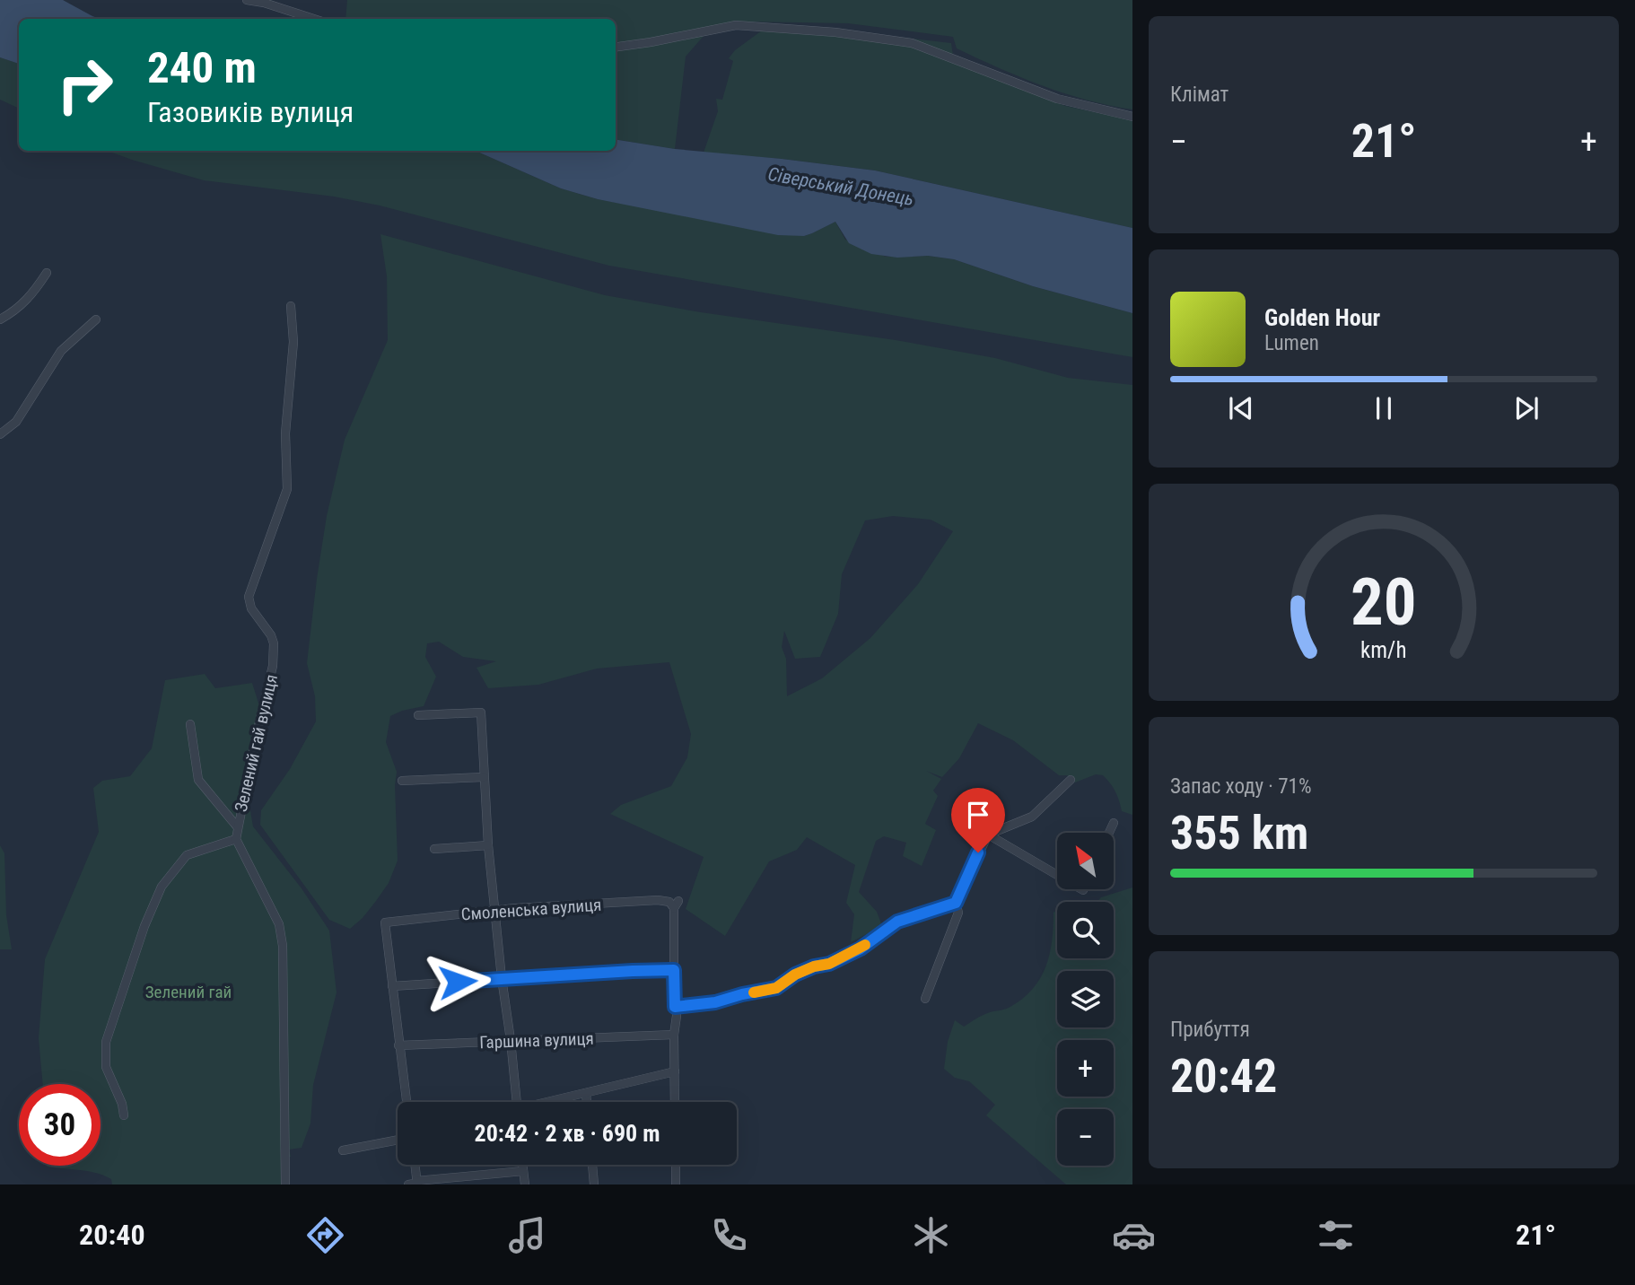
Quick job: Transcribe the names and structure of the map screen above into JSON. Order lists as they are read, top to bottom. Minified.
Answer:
{"streets":{"street":["Зелений гай вулиця","Смоленська вулиця","Гаршина вулиця"]},"water":["Сіверський Донець"],"parks":["Зелений гай"],"north":"top left","page":{"tile":["Клімат",["Запас ходу · 71%","355 km"],["Прибуття","20:42"]],"turn":["240 m","Газовиків вулиця"],"heat":["−","21°","+"],"song":["Golden Hour","Lumen"],"map_buttons":["+","−"],"limit":"30","trip":"20:42 · 2 хв · 690 m","tabs":["20:40","21°"],"gauge":["20","km/h"]}}
